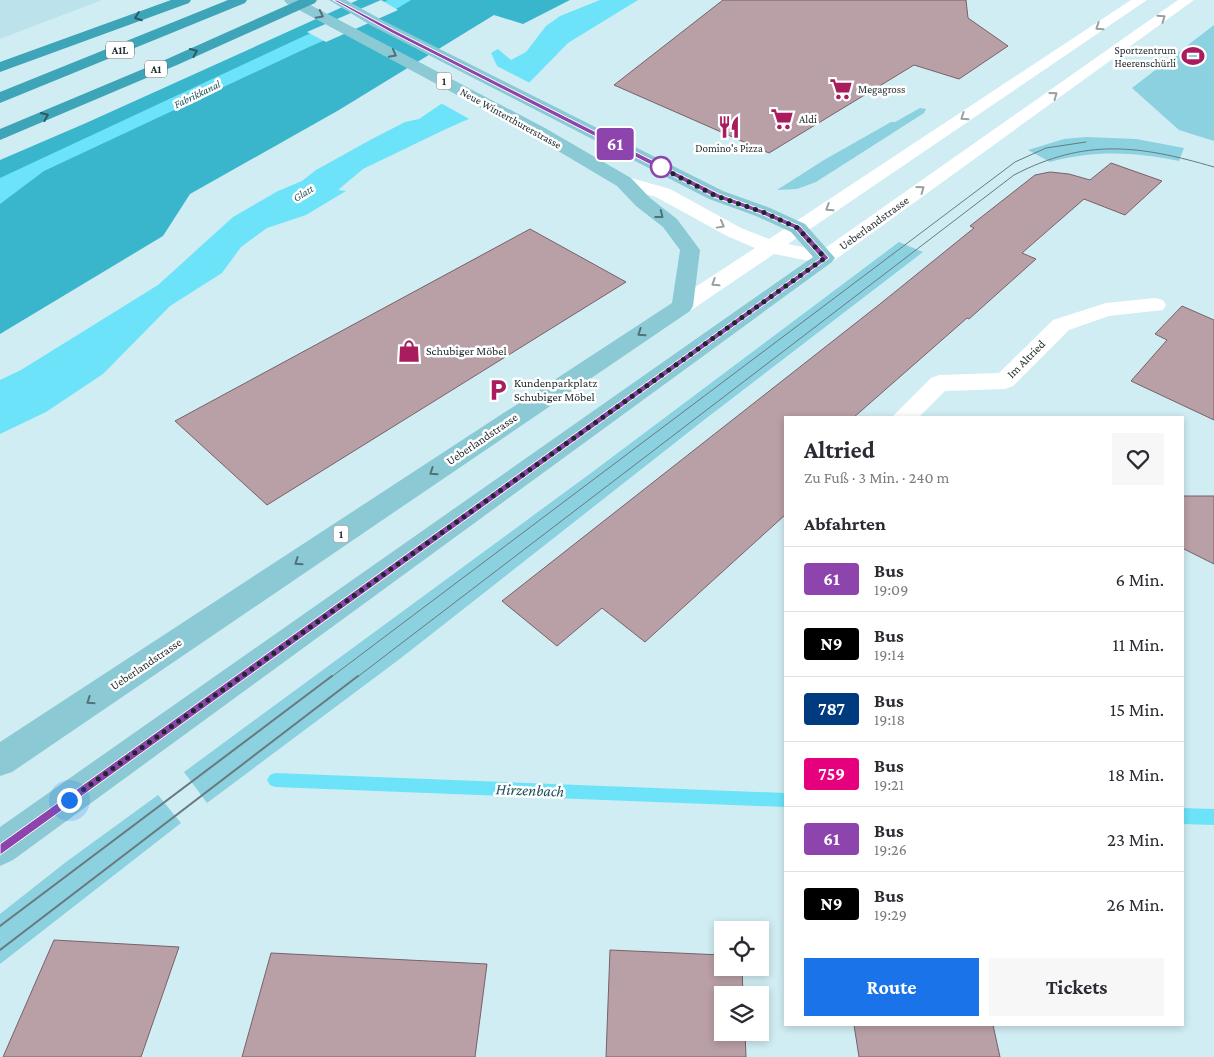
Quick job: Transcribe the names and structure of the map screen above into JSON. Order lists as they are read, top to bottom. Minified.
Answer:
{"streets":{"highway":["A1L","A1"],"main road":["1","Neue Winterthurerstrasse","Ueberlandstrasse","Im Altried"]},"crossings":[["Neue Winterthurerstrasse","Ueberlandstrasse"]],"water":["Fabrikkanal","Glatt","Hirzenbach"],"places":{"sports":["Sportzentrum Heerenschürli"],"supermarket":["Megagross","Aldi"],"restaurant":["Domino's Pizza"],"shop":["Schubiger Möbel"],"parking":["Kundenparkplatz Schubiger Möbel"]},"lines":["bus line 61"],"page":{"on_map":"61","heading":[["Altried","Zu Fuß · 3 Min. · 240 m"],"Abfahrten"],"list":[{"mark":"61","name":"Bus","note":"19:09","value":"6 Min."},{"mark":"N9","name":"Bus","note":"19:14","value":"11 Min."},{"mark":"787","name":"Bus","note":"19:18","value":"15 Min."},{"mark":"759","name":"Bus","note":"19:21","value":"18 Min."},{"mark":"61","name":"Bus","note":"19:26","value":"23 Min."},{"mark":"N9","name":"Bus","note":"19:29","value":"26 Min."}],"buttons":["Route","Tickets"]}}
